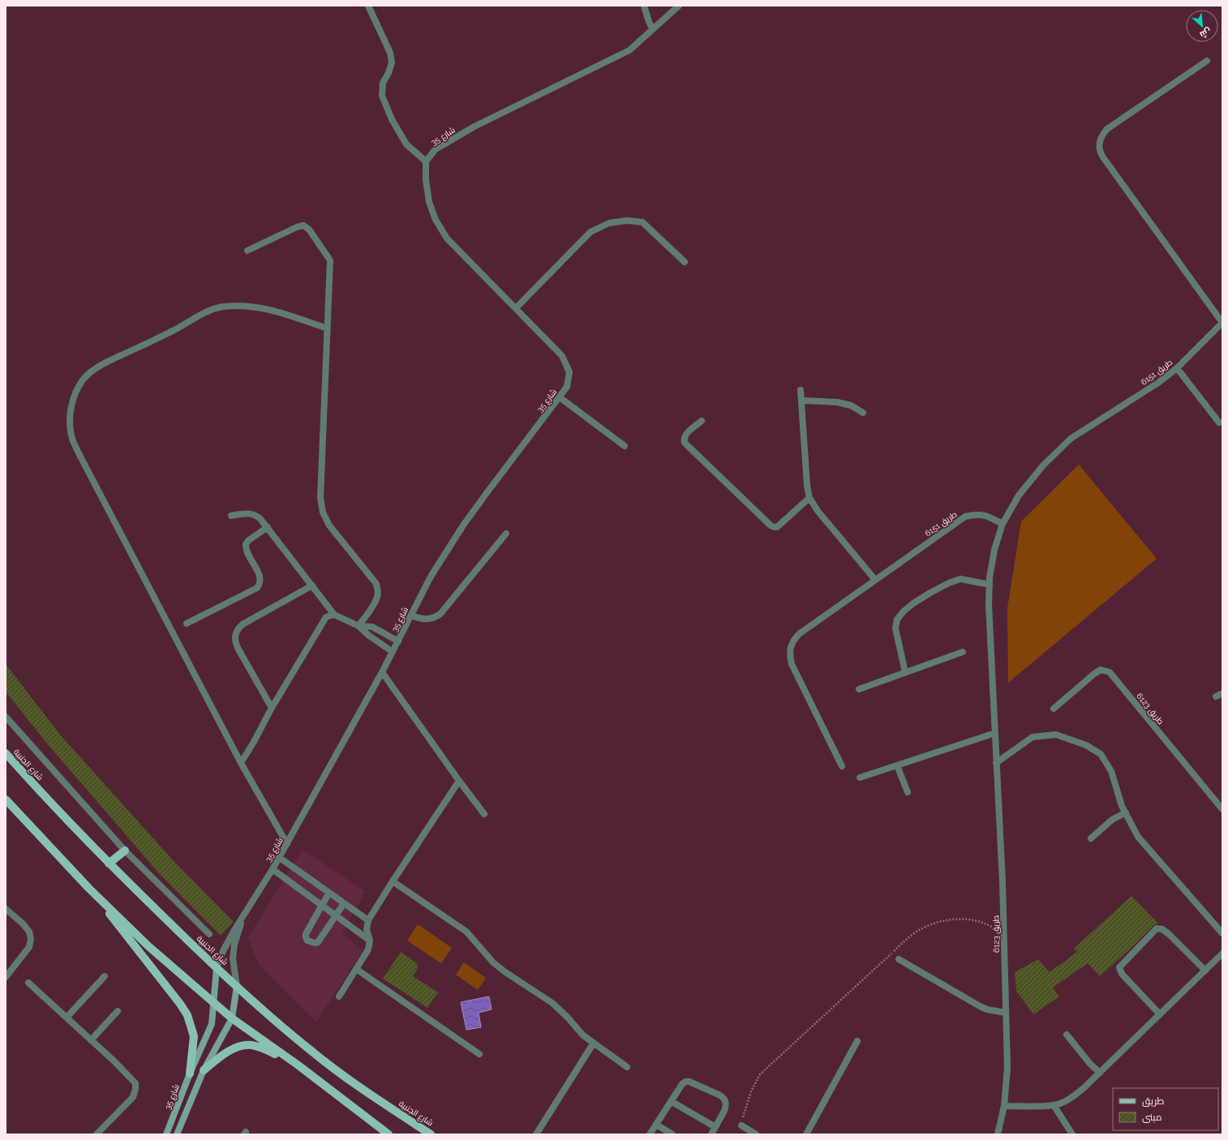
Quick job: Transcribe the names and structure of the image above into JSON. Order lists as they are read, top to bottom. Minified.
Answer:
{"streets":{"main road":["شارع الجنبية"],"street":["شارع 35","طريق 6151","طريق 6123"]},"crossings":[["شارع 35","شارع الجنبية"],["طريق 6151","طريق 6123"]],"legend":["طريق","مبنى"],"north":"bottom right"}
